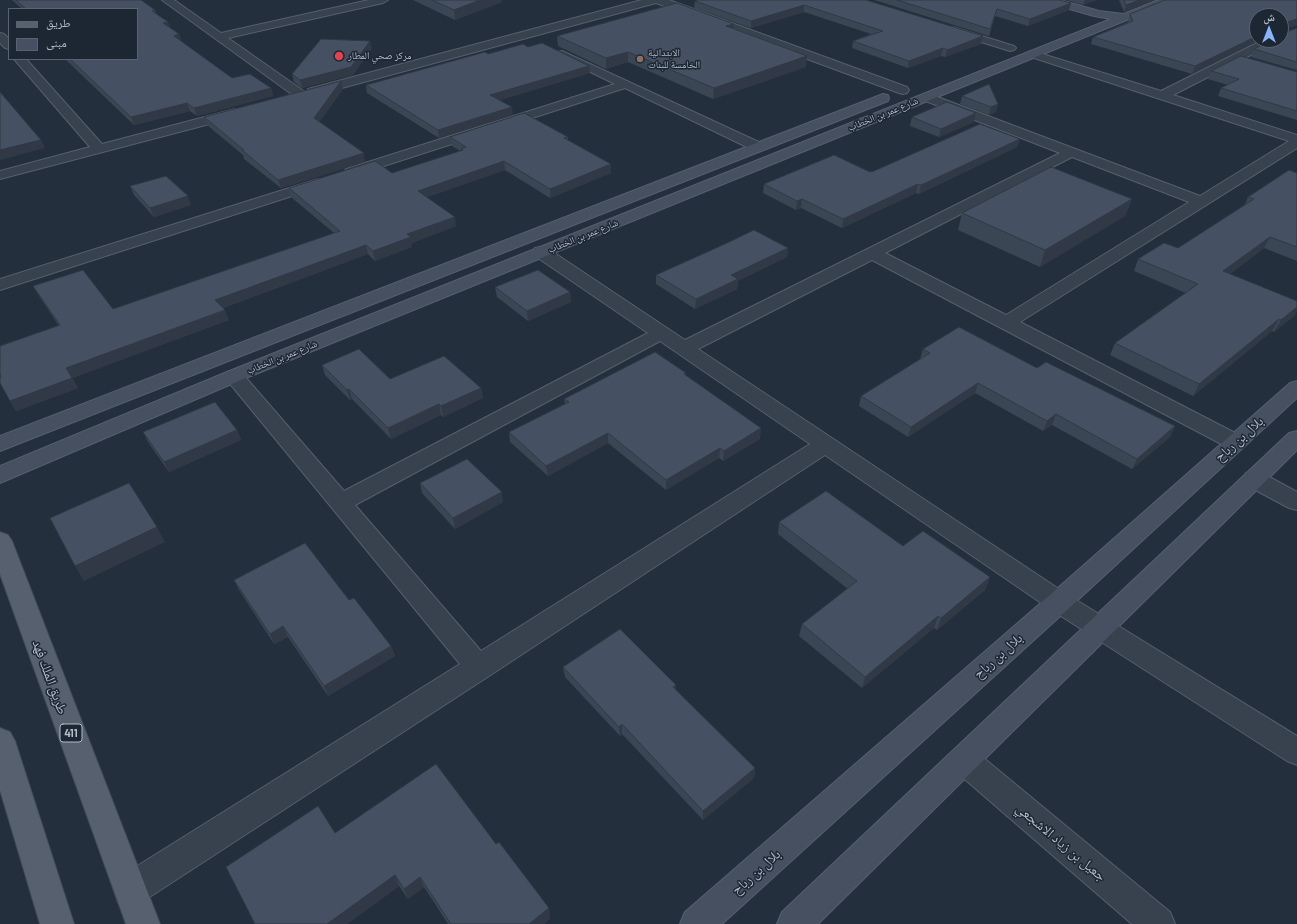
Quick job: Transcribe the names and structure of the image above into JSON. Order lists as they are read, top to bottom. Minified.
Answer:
{"streets":{"main road":["طريق الملك فهد","411"],"street":["شارع عمر بن الخطاب","بلال بن رباح","جعيل بن زياد الاشجعي"]},"places":["مركز صحي المطار","الابتدائية الخامسة للبنات"],"legend":["طريق","مبنى"],"north":"top"}
